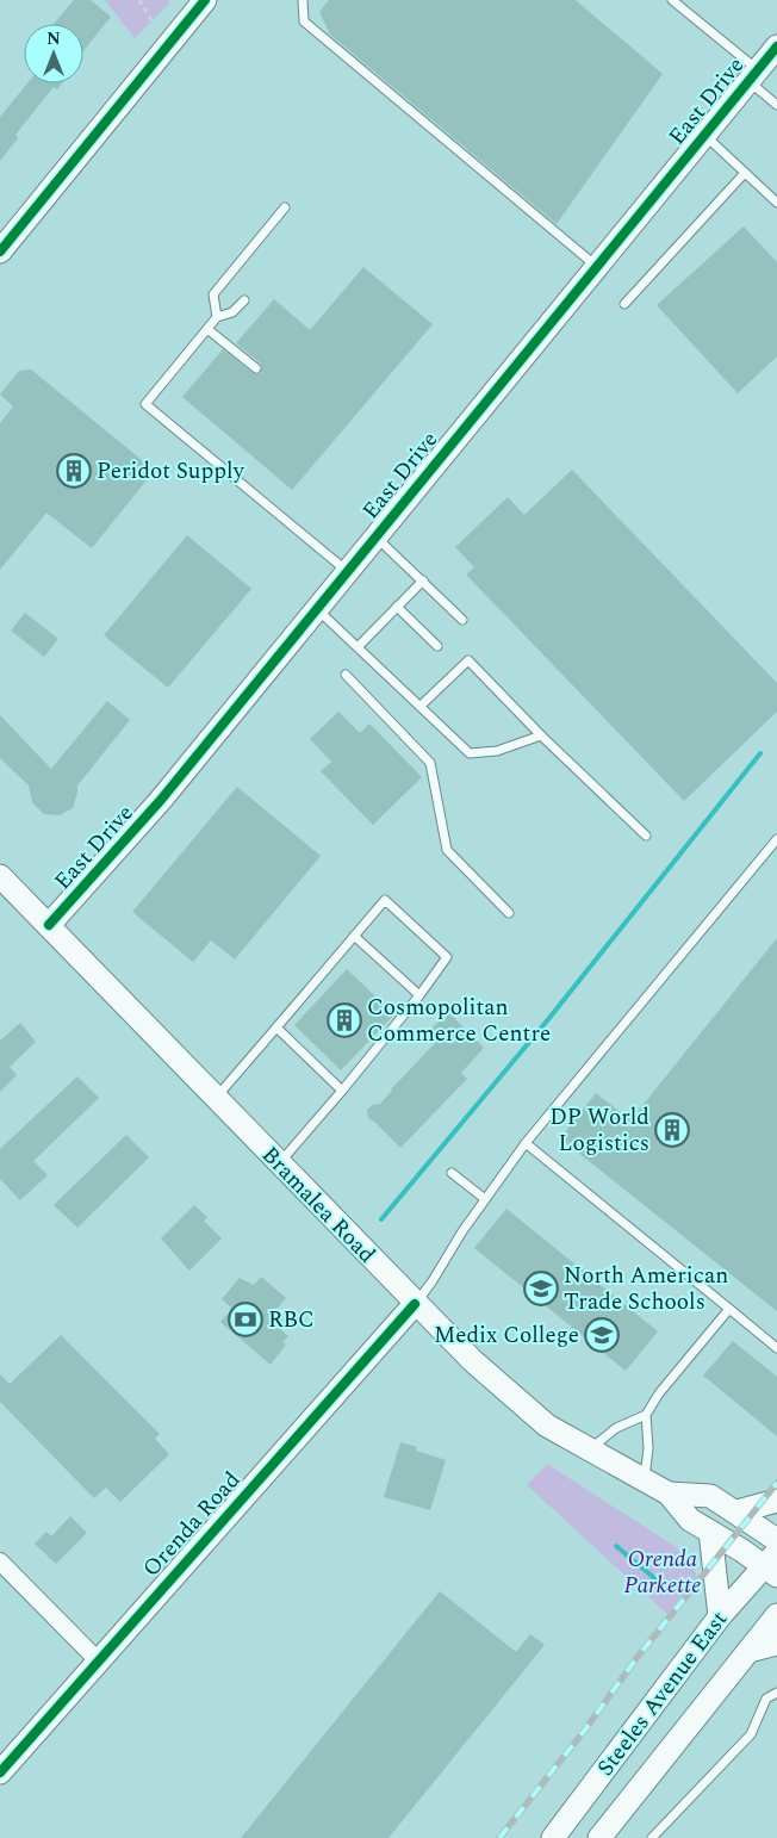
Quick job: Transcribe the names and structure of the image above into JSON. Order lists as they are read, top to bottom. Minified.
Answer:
{"streets":{"street":["East Drive","Bramalea Road","Orenda Road","Steeles Avenue East"]},"crossings":[["East Drive","Bramalea Road"],["Bramalea Road","Orenda Road"],["Bramalea Road","Steeles Avenue East"]],"parks":["Orenda Parkette"],"places":{"building":["Peridot Supply","Cosmopolitan Commerce Centre","DP World Logistics"],"school or university":["North American Trade Schools","Medix College"],"bank":["RBC"]},"north":"top"}
